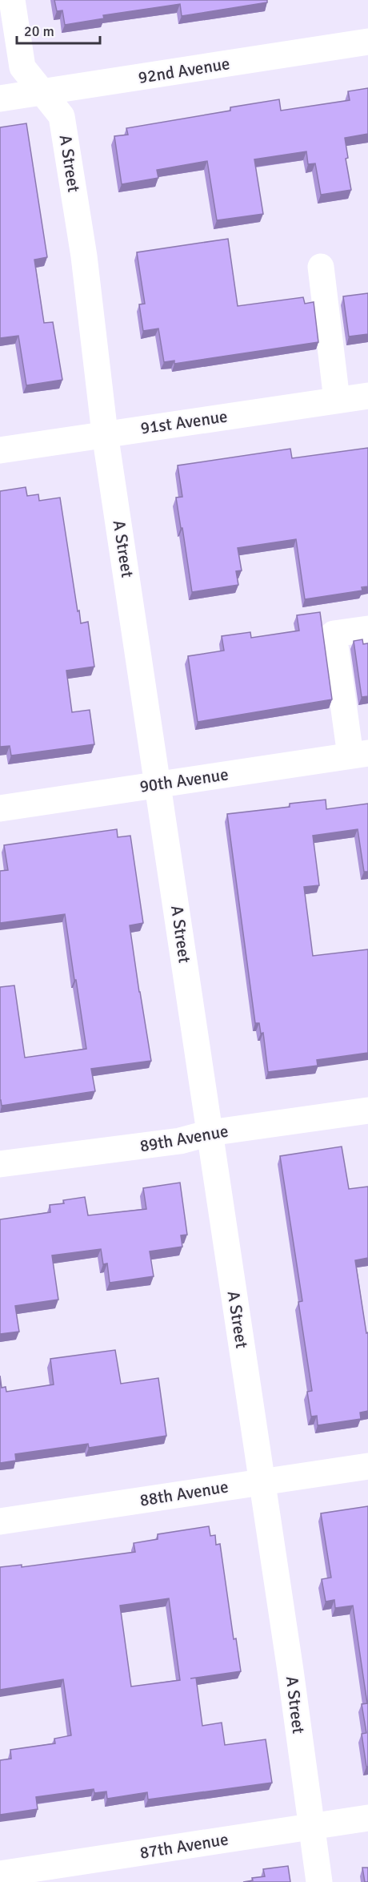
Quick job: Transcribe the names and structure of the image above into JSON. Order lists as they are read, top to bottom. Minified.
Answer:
{"streets":{"street":["92nd Avenue","A Street","91st Avenue","90th Avenue","89th Avenue","88th Avenue","87th Avenue"]},"crossings":[["92nd Avenue","A Street"],["A Street","91st Avenue"],["A Street","90th Avenue"],["A Street","89th Avenue"],["A Street","88th Avenue"],["A Street","87th Avenue"]],"scale_bar":"20 m"}
